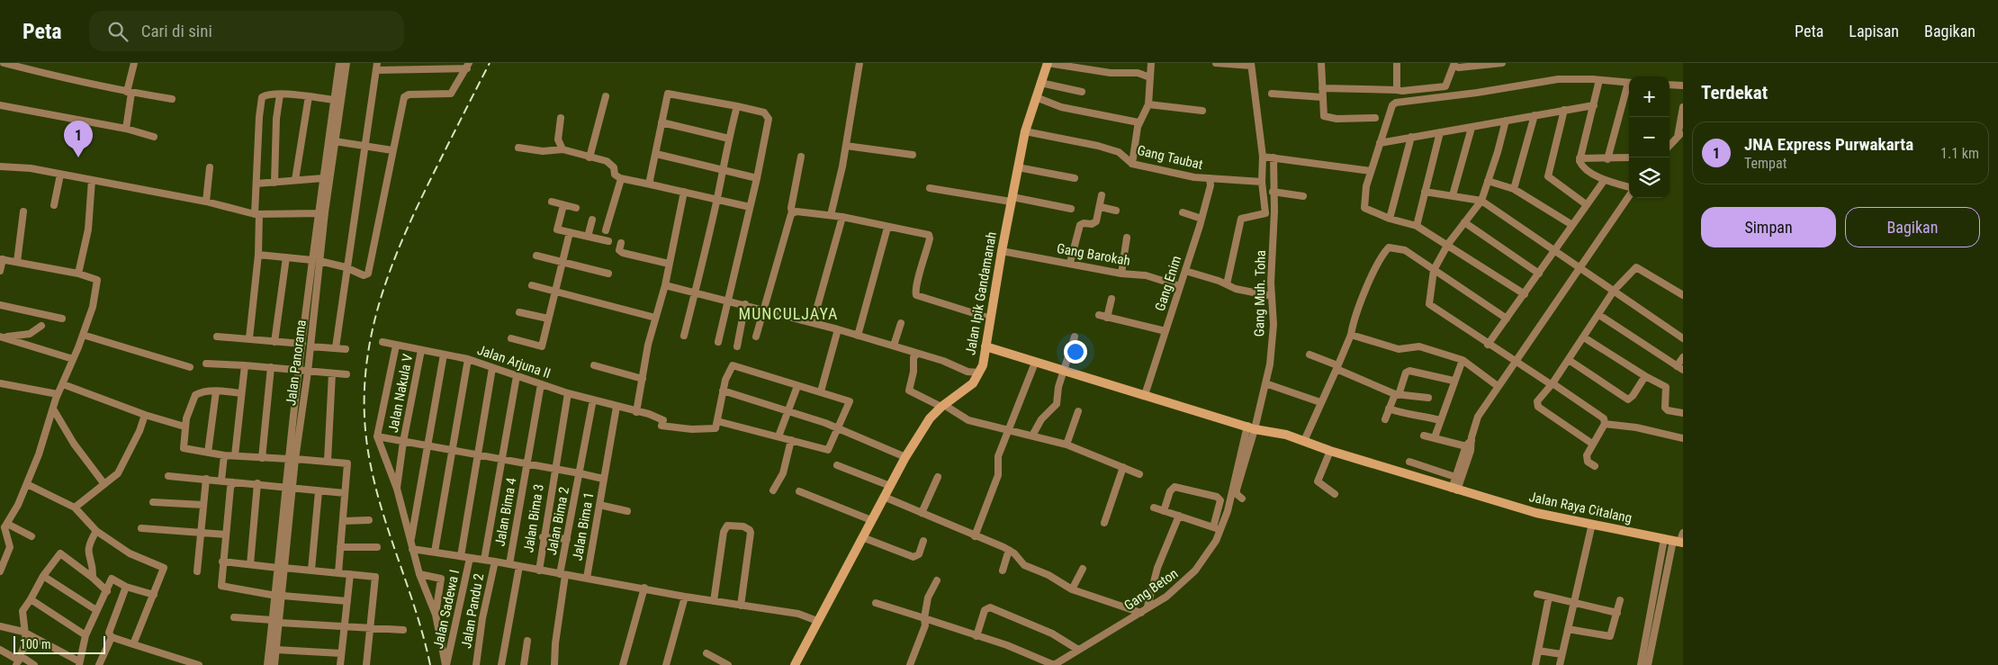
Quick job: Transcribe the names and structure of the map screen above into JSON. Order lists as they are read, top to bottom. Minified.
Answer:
{"streets":{"street":["Gang Taubat","Gang Barokah","Gang Enim","Jalan Ipik Gandamanah","Gang Muh. Toha","Jalan Arjuna II","Jalan Panorama","Jalan Nakula V","Jalan Raya Citalang","Jalan Bima 4","Jalan Bima 3","Jalan Bima 2","Jalan Bima 1","Gang Beton","Jalan Sadewa I","Jalan Pandu 2"]},"crossings":[["Gang Taubat","Gang Enim"],["Gang Taubat","Jalan Ipik Gandamanah"],["Gang Barokah","Gang Enim"],["Gang Barokah","Jalan Ipik Gandamanah"],["Gang Enim","Jalan Raya Citalang"],["Jalan Ipik Gandamanah","Jalan Raya Citalang"],["Gang Muh. Toha","Jalan Raya Citalang"],["Gang Muh. Toha","Gang Beton"],["Jalan Arjuna II","Jalan Nakula V"],["Jalan Arjuna II","Jalan Bima 4"],["Jalan Arjuna II","Jalan Bima 3"],["Jalan Arjuna II","Jalan Bima 2"],["Jalan Arjuna II","Jalan Bima 1"],["Jalan Raya Citalang","Gang Beton"]],"districts":["MUNCULJAYA"],"scale_bar":"100 m","page":{"header":"Peta","search":"Cari di sini","nav":["Peta","Lapisan","Bagikan"],"heading":"Terdekat","map_buttons":["+","−"],"pins":"1","list":[{"mark":"1","name":"JNA Express Purwakarta","note":"Tempat","value":"1.1 km"}],"buttons":["Simpan","Bagikan"],"scale":"100 m"}}
